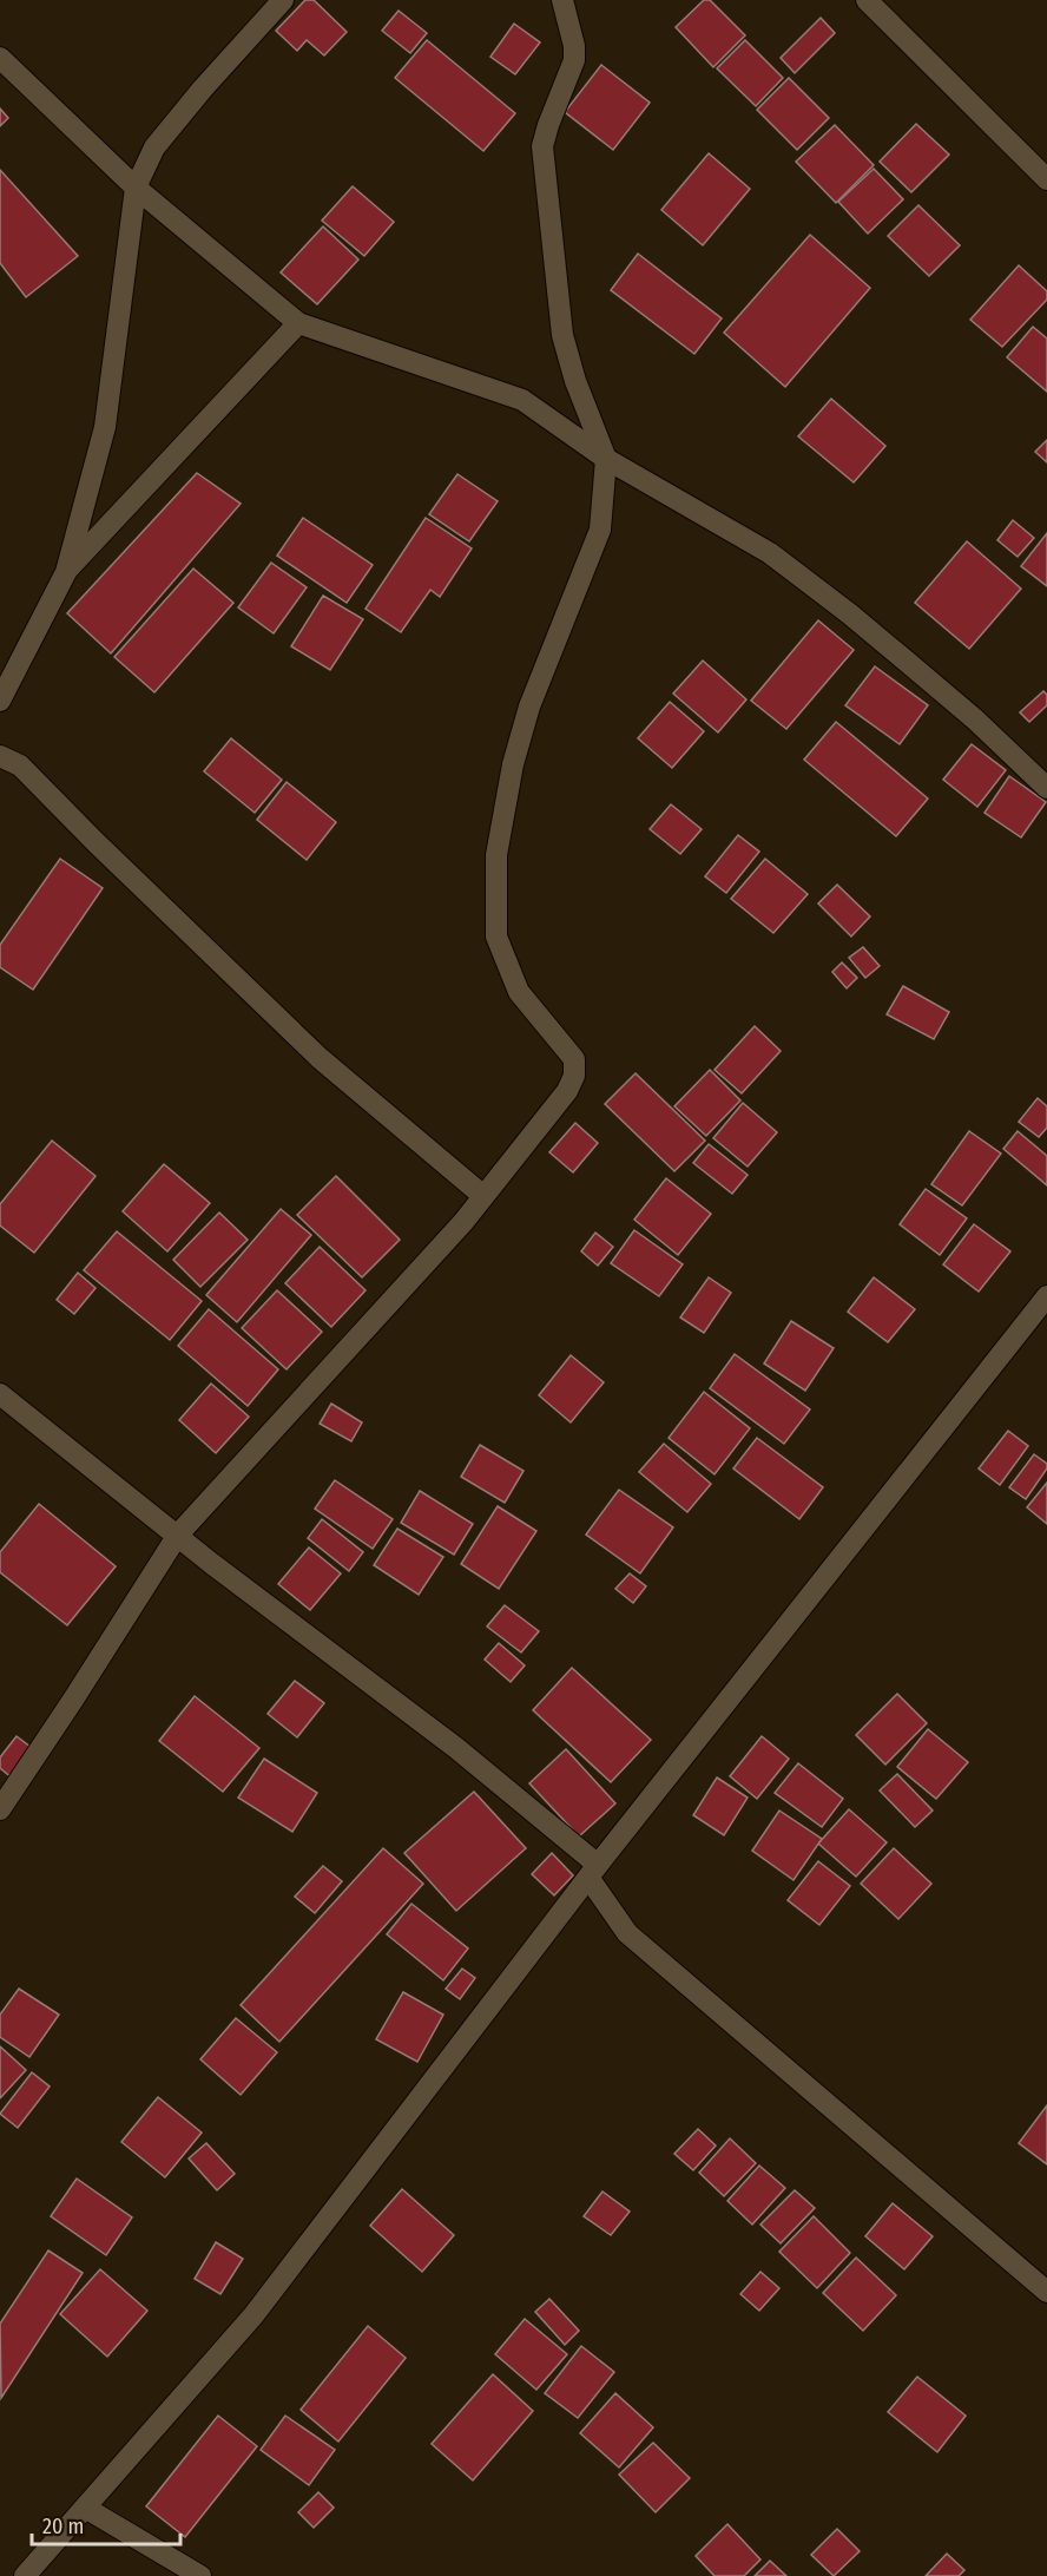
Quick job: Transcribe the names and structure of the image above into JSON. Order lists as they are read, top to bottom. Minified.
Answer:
{"scale_bar":"20 m"}
